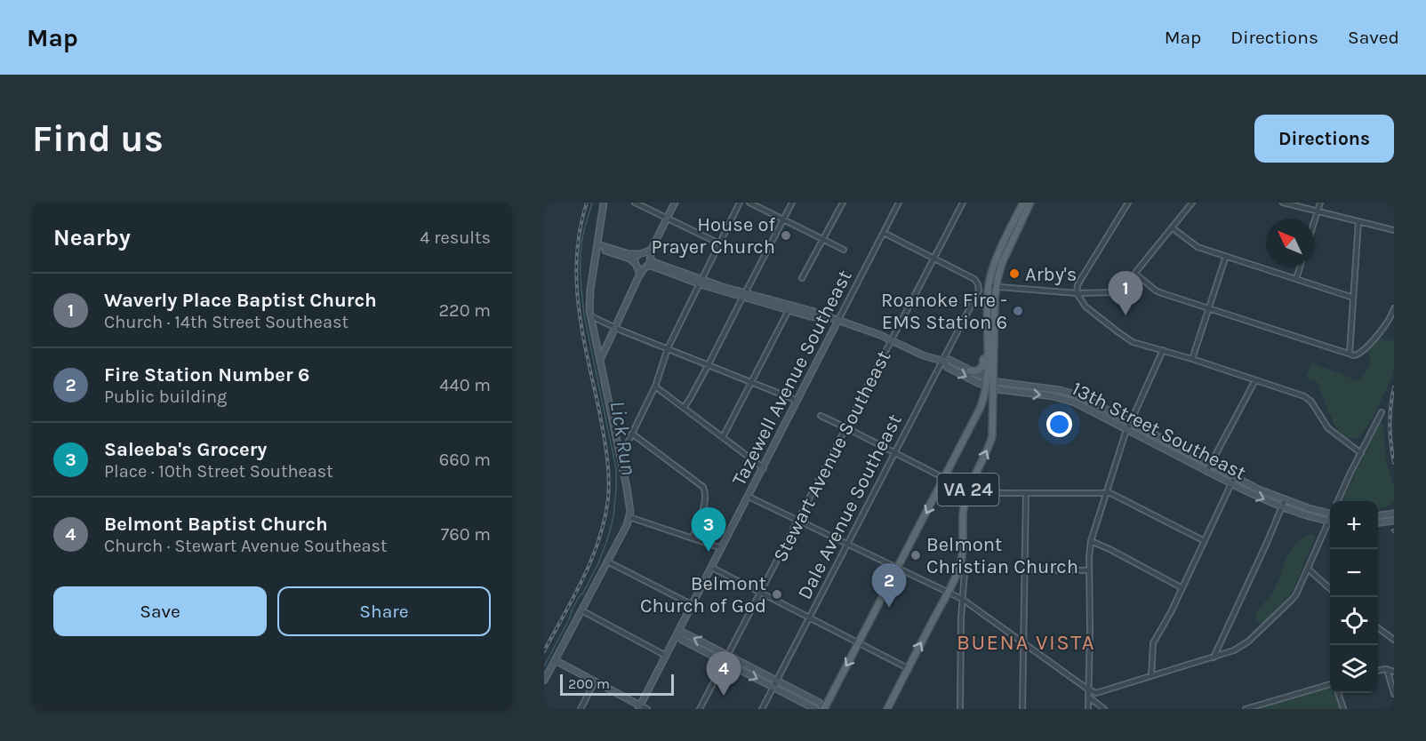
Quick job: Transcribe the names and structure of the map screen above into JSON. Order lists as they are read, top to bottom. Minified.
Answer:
{"streets":{"main road":["VA 24"],"street":["Tazewell Avenue Southeast","13th Street Southeast","Stewart Avenue Southeast","Dale Avenue Southeast"]},"crossings":[["Tazewell Avenue Southeast","13th Street Southeast"],["13th Street Southeast","Stewart Avenue Southeast"],["13th Street Southeast","VA 24"],["13th Street Southeast","Dale Avenue Southeast"],["Stewart Avenue Southeast","Dale Avenue Southeast"]],"districts":["BUENA VISTA"],"water":["Lick Run"],"places":["House of Prayer Church","Arby's","Roanoke Fire - EMS Station 6","Belmont Christian Church","Belmont Church of God"],"scale_bar":"200 m","north":"top left","page":{"header":"Map","nav":["Map","Directions","Saved"],"buttons":["Directions",["Save","Share"]],"title":"Find us","heading":["Nearby","4 results"],"pins":["1","3","2","4"],"list":[{"mark":"1","name":"Waverly Place Baptist Church","note":"Church · 14th Street Southeast","value":"220 m"},{"mark":"2","name":"Fire Station Number 6","note":"Public building","value":"440 m"},{"mark":"3","name":"Saleeba's Grocery","note":"Place · 10th Street Southeast","value":"660 m"},{"mark":"4","name":"Belmont Baptist Church","note":"Church · Stewart Avenue Southeast","value":"760 m"}],"map_buttons":["+","−"],"scale":"200 m"}}
